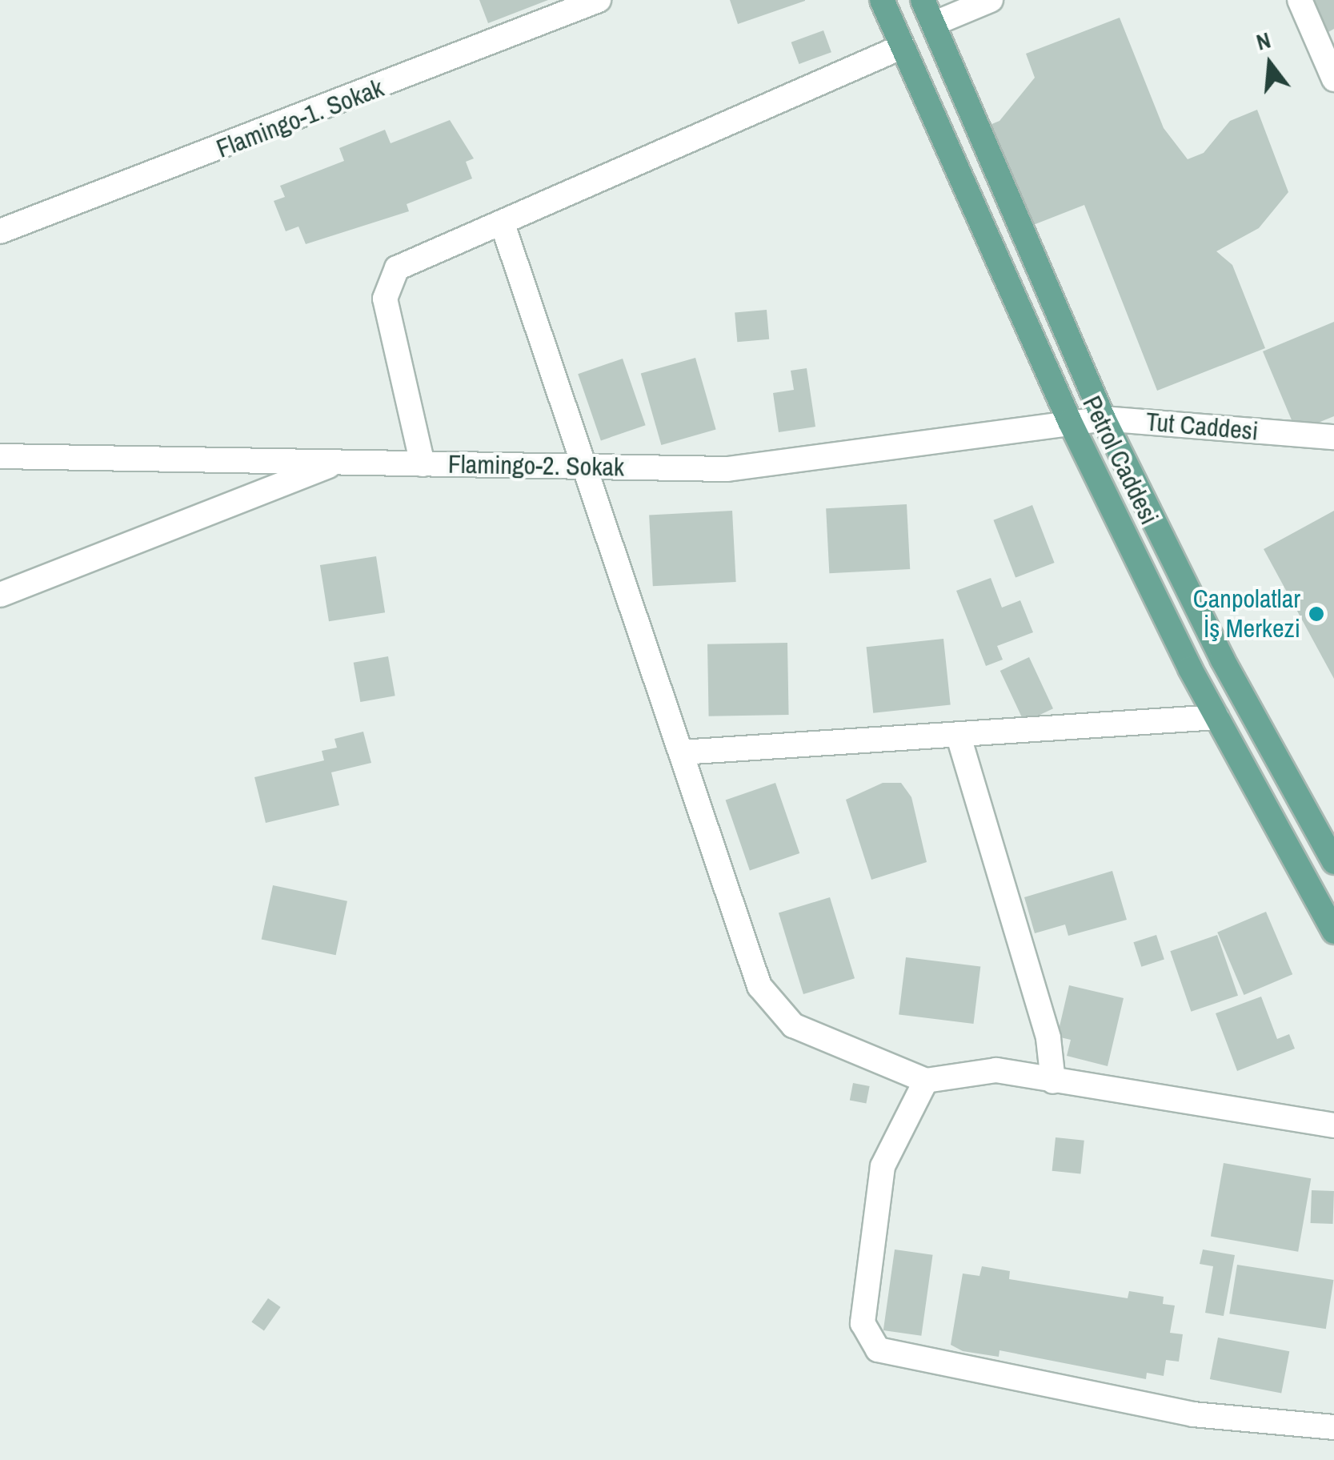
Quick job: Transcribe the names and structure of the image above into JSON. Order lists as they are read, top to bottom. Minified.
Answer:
{"streets":{"main road":["Petrol Caddesi"],"street":["Flamingo-1. Sokak","Tut Caddesi","Flamingo-2. Sokak"]},"crossings":[["Tut Caddesi","Petrol Caddesi"],["Tut Caddesi","Flamingo-2. Sokak"],["Petrol Caddesi","Flamingo-2. Sokak"]],"places":["Canpolatlar İş Merkezi"],"north":"top"}
